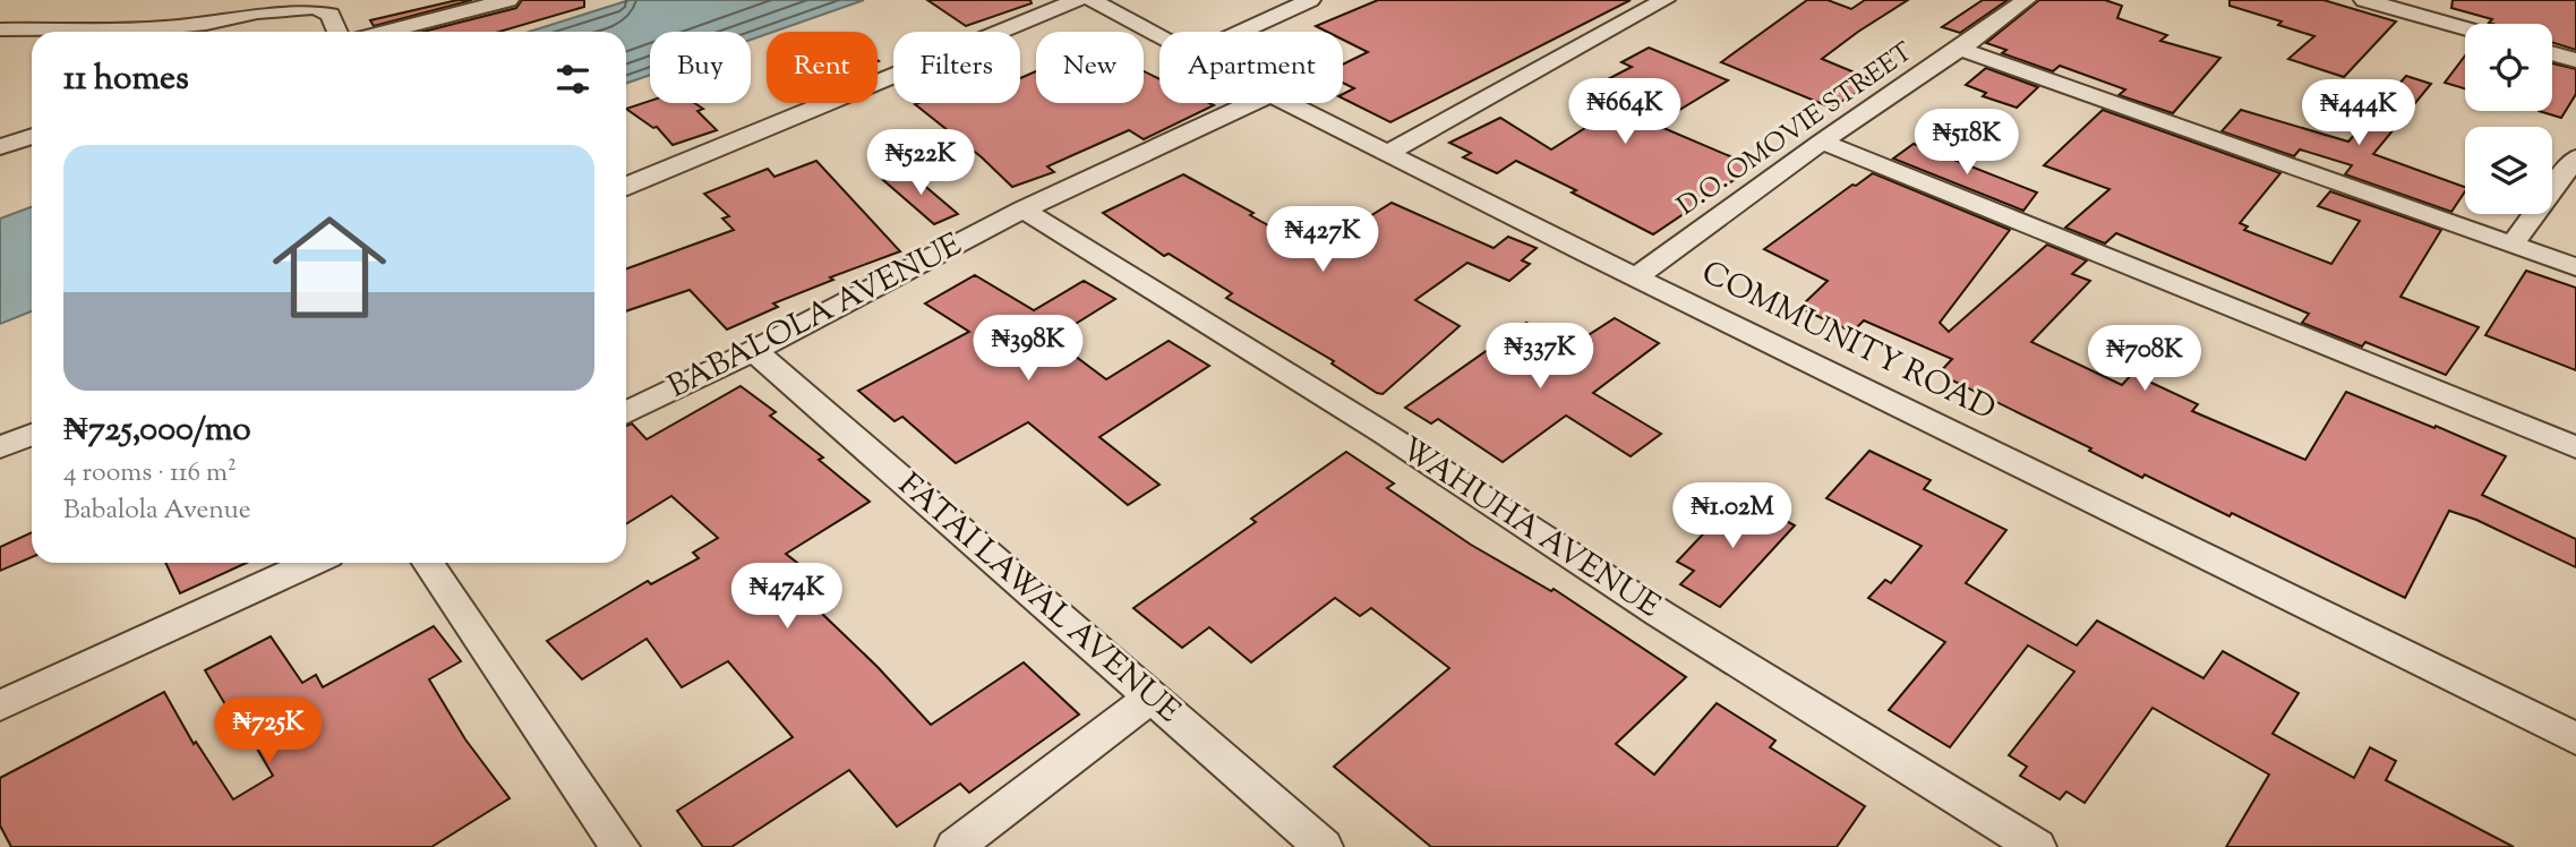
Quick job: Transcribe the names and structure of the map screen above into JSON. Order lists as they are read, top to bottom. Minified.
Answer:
{"streets":{"street":["D.O. OMOVIE STREET","BABALOLA AVENUE","COMMUNITY ROAD","WAHUHA AVENUE","FATAI LAWAL AVENUE"]},"crossings":[["D.O. OMOVIE STREET","COMMUNITY ROAD"],["BABALOLA AVENUE","WAHUHA AVENUE"],["BABALOLA AVENUE","FATAI LAWAL AVENUE"]],"page":{"chip":["Buy","Rent","Filters","New","Apartment"],"heading":"11 homes","price":["₦664K","₦444K","₦518K","₦522K","₦427K","₦398K","₦337K","₦708K","₦1.02M","₦474K","₦725K"],"list":[{"name":"₦725,000/mo","note":"4 rooms · 116 m² · Babalola Avenue"}]}}
